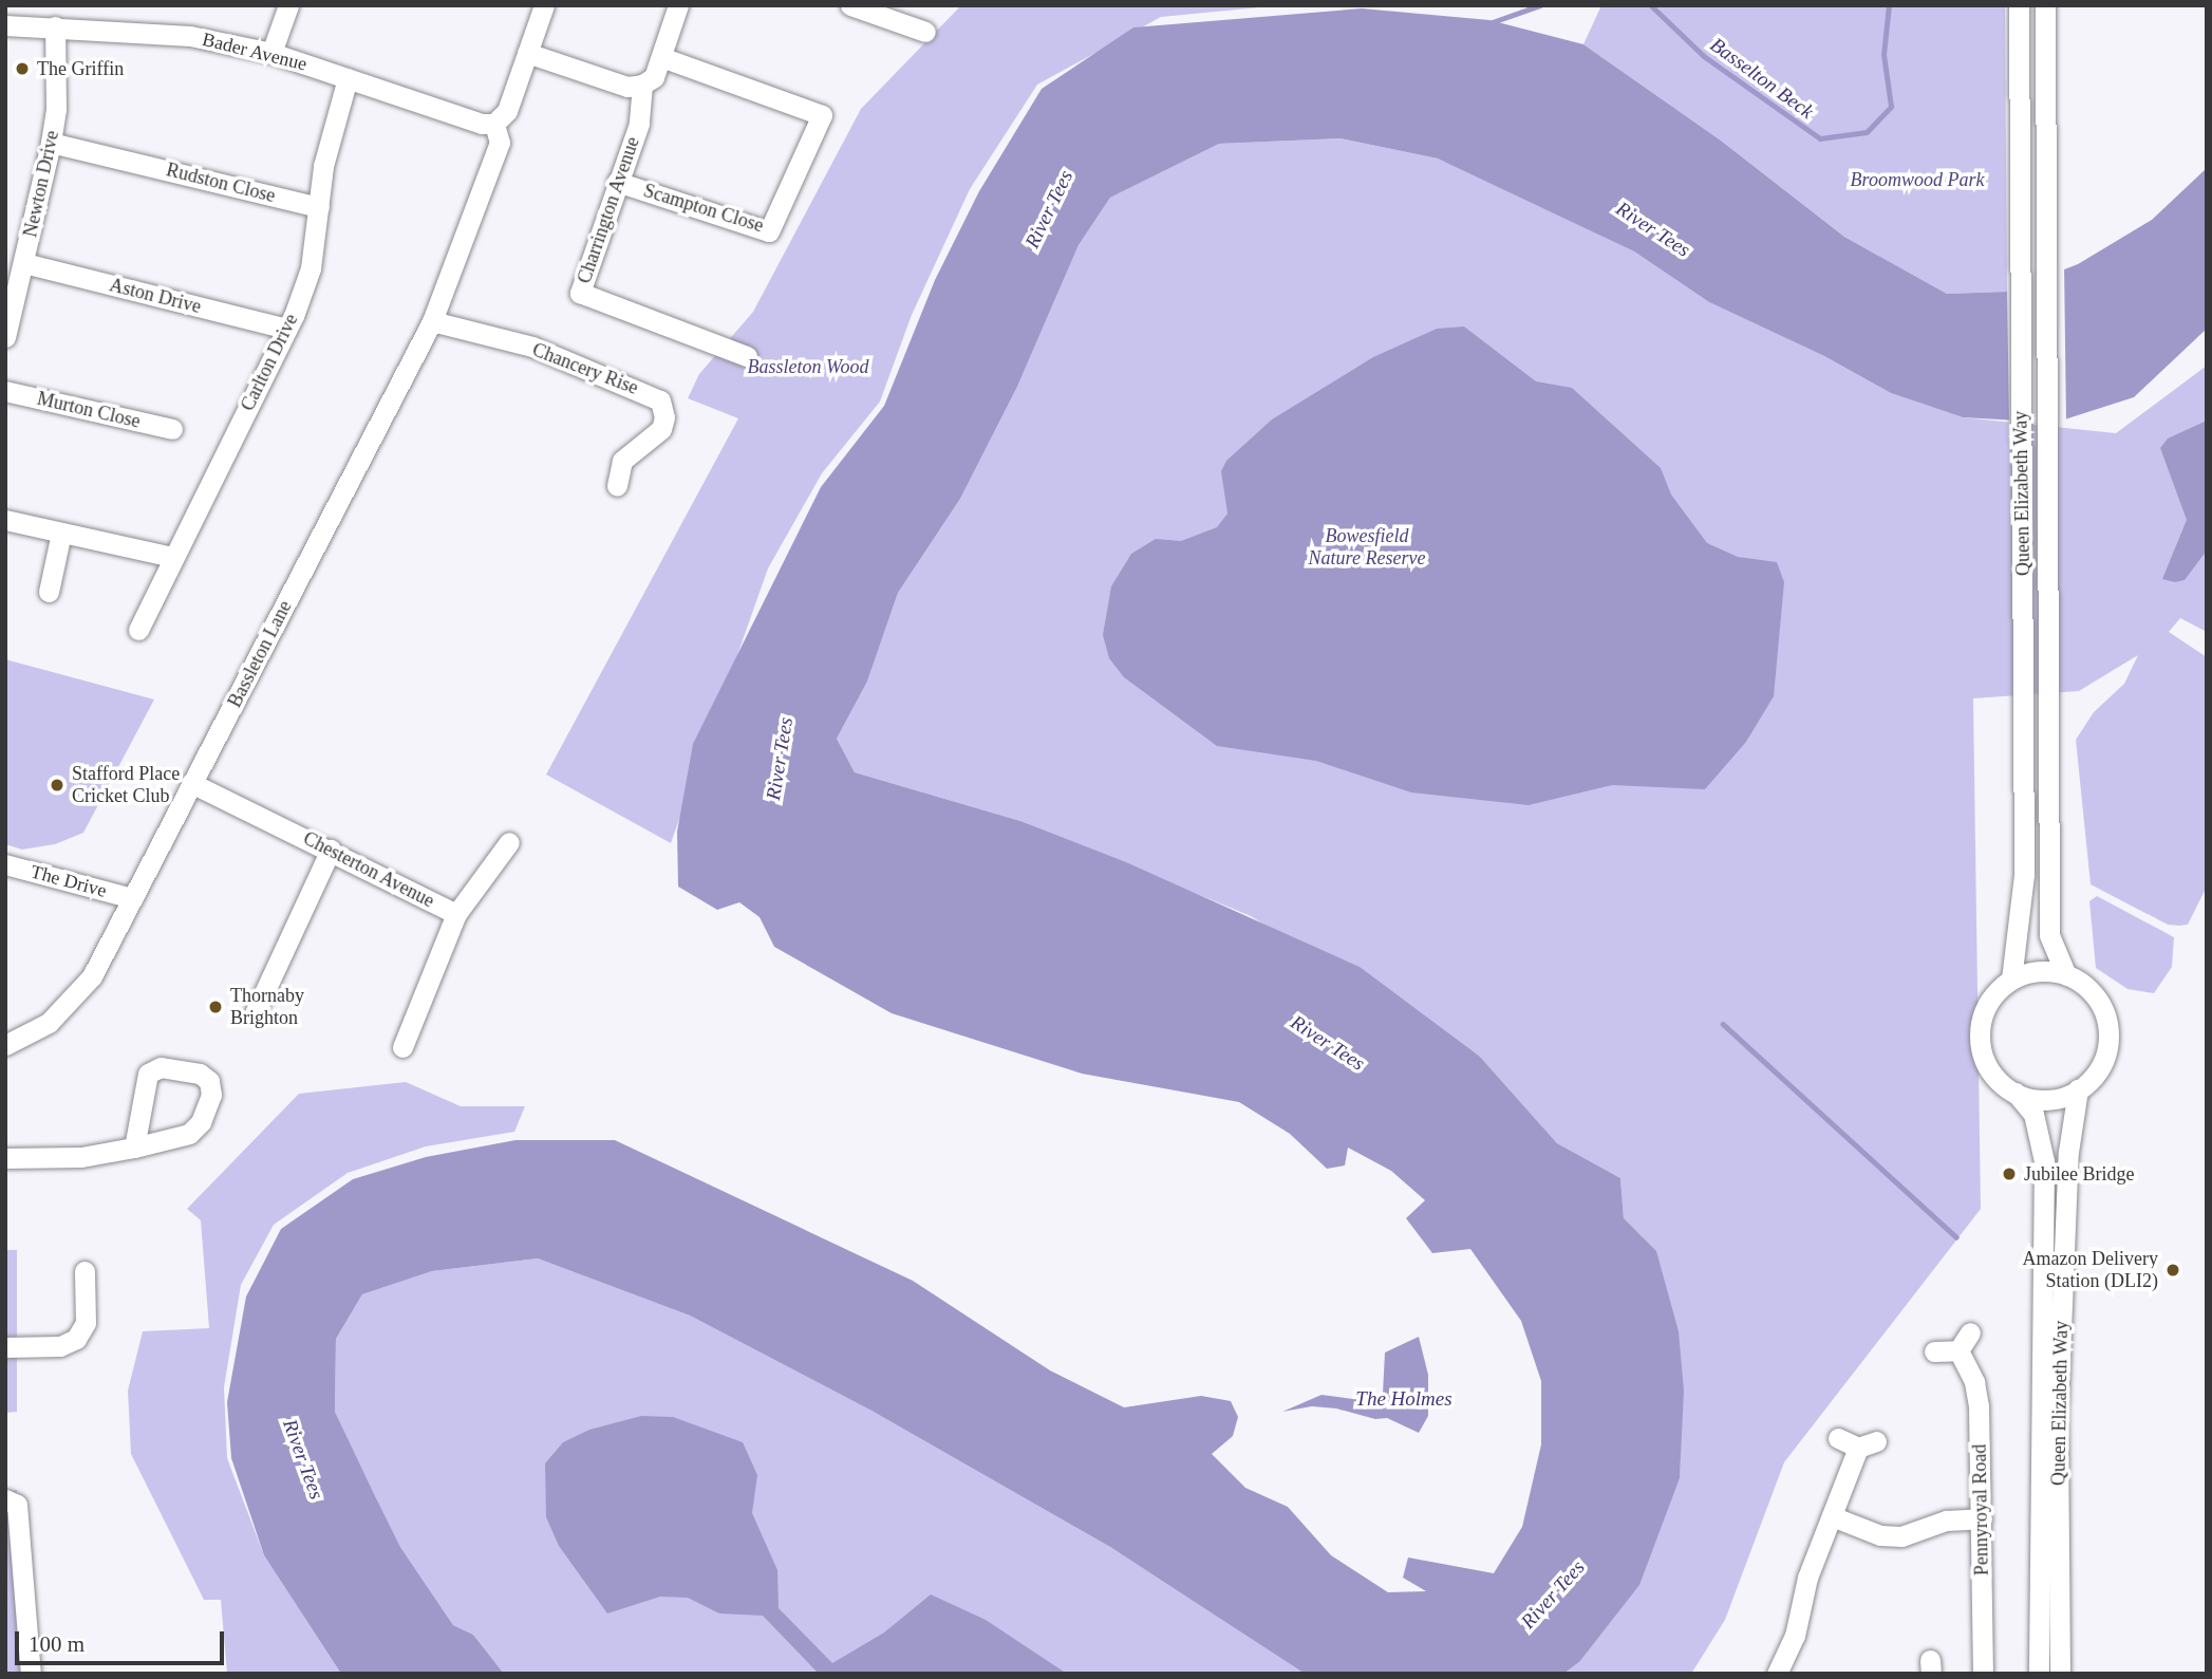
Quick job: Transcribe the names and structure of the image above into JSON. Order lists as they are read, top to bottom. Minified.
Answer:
{"streets":{"street":["Bader Avenue","Rudston Close","Newton Drive","Scampton Close","Charrington Avenue","Aston Drive","Carlton Drive","Chancery Rise","Murton Close","Queen Elizabeth Way","Bassleton Lane","Chesterton Avenue","The Drive","Pennyroyal Road"]},"crossings":[["Bader Avenue","Newton Drive"],["Bader Avenue","Carlton Drive"],["Bader Avenue","Bassleton Lane"],["Rudston Close","Newton Drive"],["Rudston Close","Carlton Drive"],["Newton Drive","Aston Drive"],["Scampton Close","Charrington Avenue"],["Aston Drive","Carlton Drive"],["Chancery Rise","Bassleton Lane"],["Bassleton Lane","Chesterton Avenue"],["Bassleton Lane","The Drive"]],"water":["Basselton Beck","River Tees","The Holmes"],"parks":["Broomwood Park","Bassleton Wood","Bowesfield Nature Reserve"],"places":["The Griffin","Stafford Place Cricket Club","Thornaby Brighton","Jubilee Bridge","Amazon Delivery Station (DLI2)"],"scale_bar":"100 m"}
